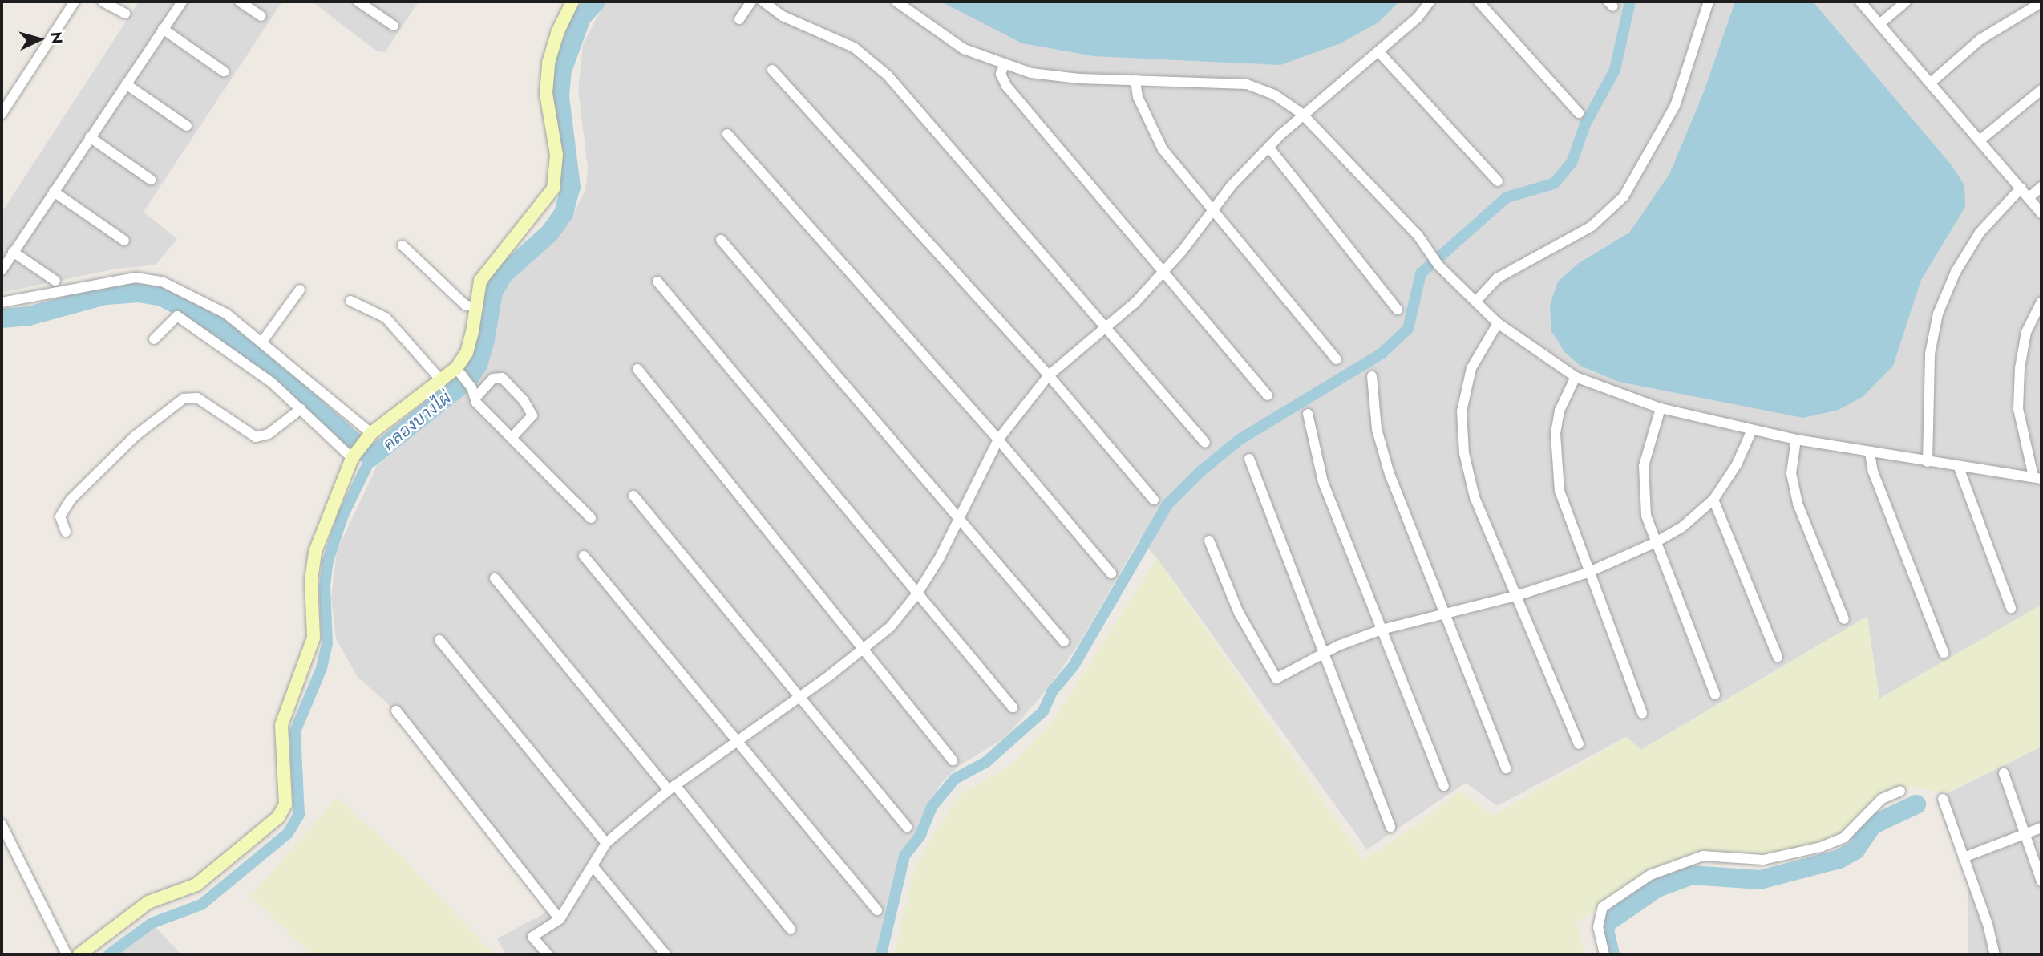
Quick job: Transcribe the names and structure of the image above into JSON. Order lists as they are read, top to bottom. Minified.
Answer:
{"water":["คลองบางไผ่"],"north":"right"}
